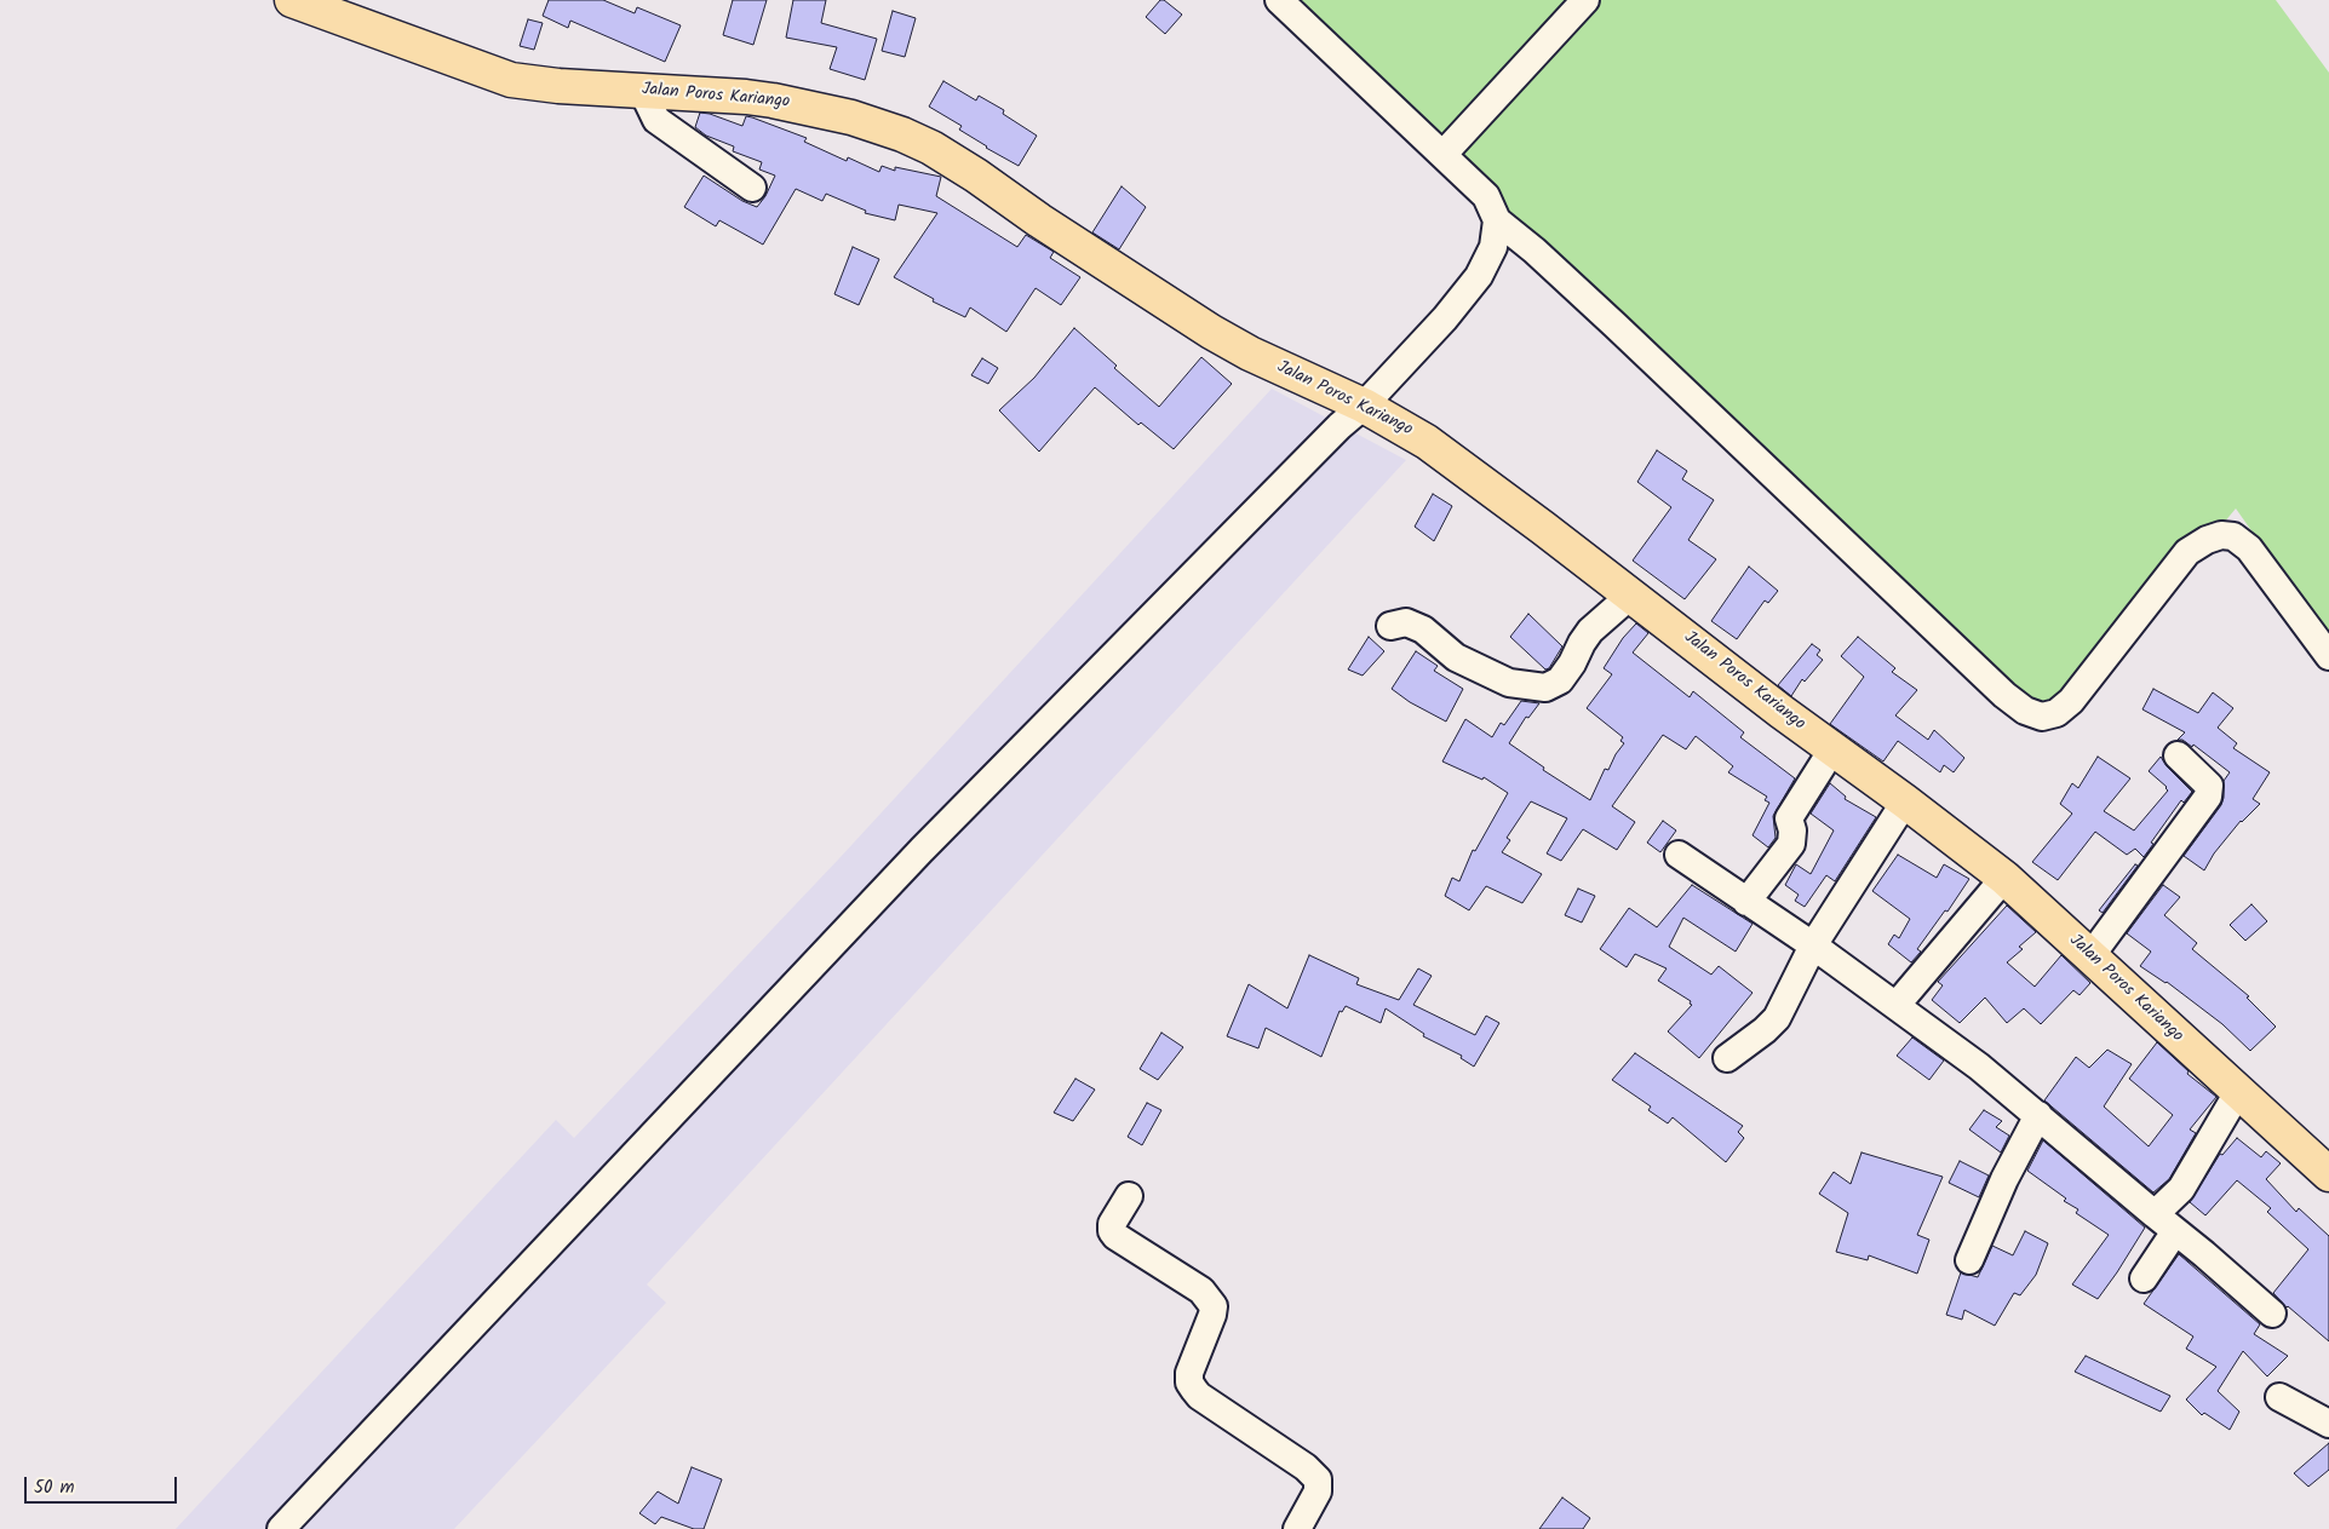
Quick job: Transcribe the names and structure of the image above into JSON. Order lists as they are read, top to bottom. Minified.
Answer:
{"streets":{"main road":["Jalan Poros Kariango"]},"scale_bar":"50 m"}
